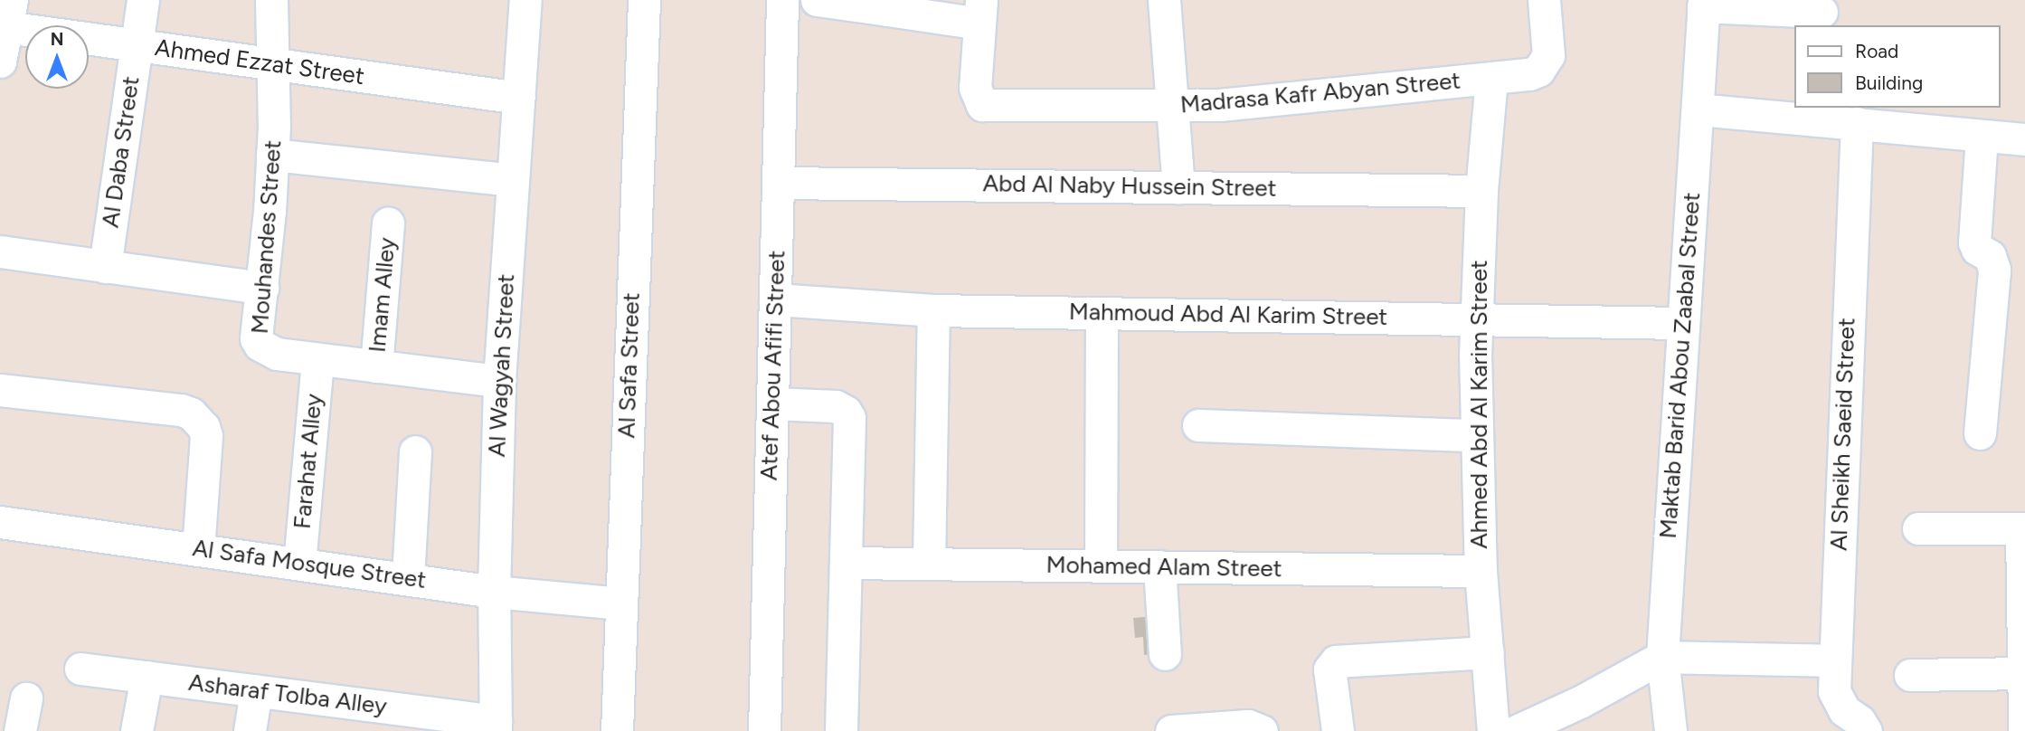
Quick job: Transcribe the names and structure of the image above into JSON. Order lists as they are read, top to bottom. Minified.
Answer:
{"streets":{"street":["Ahmed Ezzat Street","Madrasa Kafr Abyan Street","Al Daba Street","Abd Al Naby Hussein Street","Mouhandes Street","Imam Alley","Mahmoud Abd Al Karim Street","Al Wagyah Street","Al Safa Street","Atef Abou Afifi Street","Maktab Barid Abou Zaabal Street","Ahmed Abd Al Karim Street","Al Sheikh Saeid Street","Farahat Alley","Al Safa Mosque Street","Mohamed Alam Street","Asharaf Tolba Alley"]},"crossings":[["Ahmed Ezzat Street","Al Daba Street"],["Ahmed Ezzat Street","Mouhandes Street"],["Ahmed Ezzat Street","Al Wagyah Street"],["Madrasa Kafr Abyan Street","Ahmed Abd Al Karim Street"],["Abd Al Naby Hussein Street","Atef Abou Afifi Street"],["Abd Al Naby Hussein Street","Ahmed Abd Al Karim Street"],["Mouhandes Street","Imam Alley"],["Mouhandes Street","Al Wagyah Street"],["Mouhandes Street","Farahat Alley"],["Mahmoud Abd Al Karim Street","Atef Abou Afifi Street"],["Mahmoud Abd Al Karim Street","Maktab Barid Abou Zaabal Street"],["Mahmoud Abd Al Karim Street","Ahmed Abd Al Karim Street"],["Al Wagyah Street","Al Safa Mosque Street"],["Al Wagyah Street","Asharaf Tolba Alley"],["Al Safa Street","Al Safa Mosque Street"],["Ahmed Abd Al Karim Street","Mohamed Alam Street"],["Farahat Alley","Al Safa Mosque Street"]],"legend":["Road","Building"],"north":"top"}
